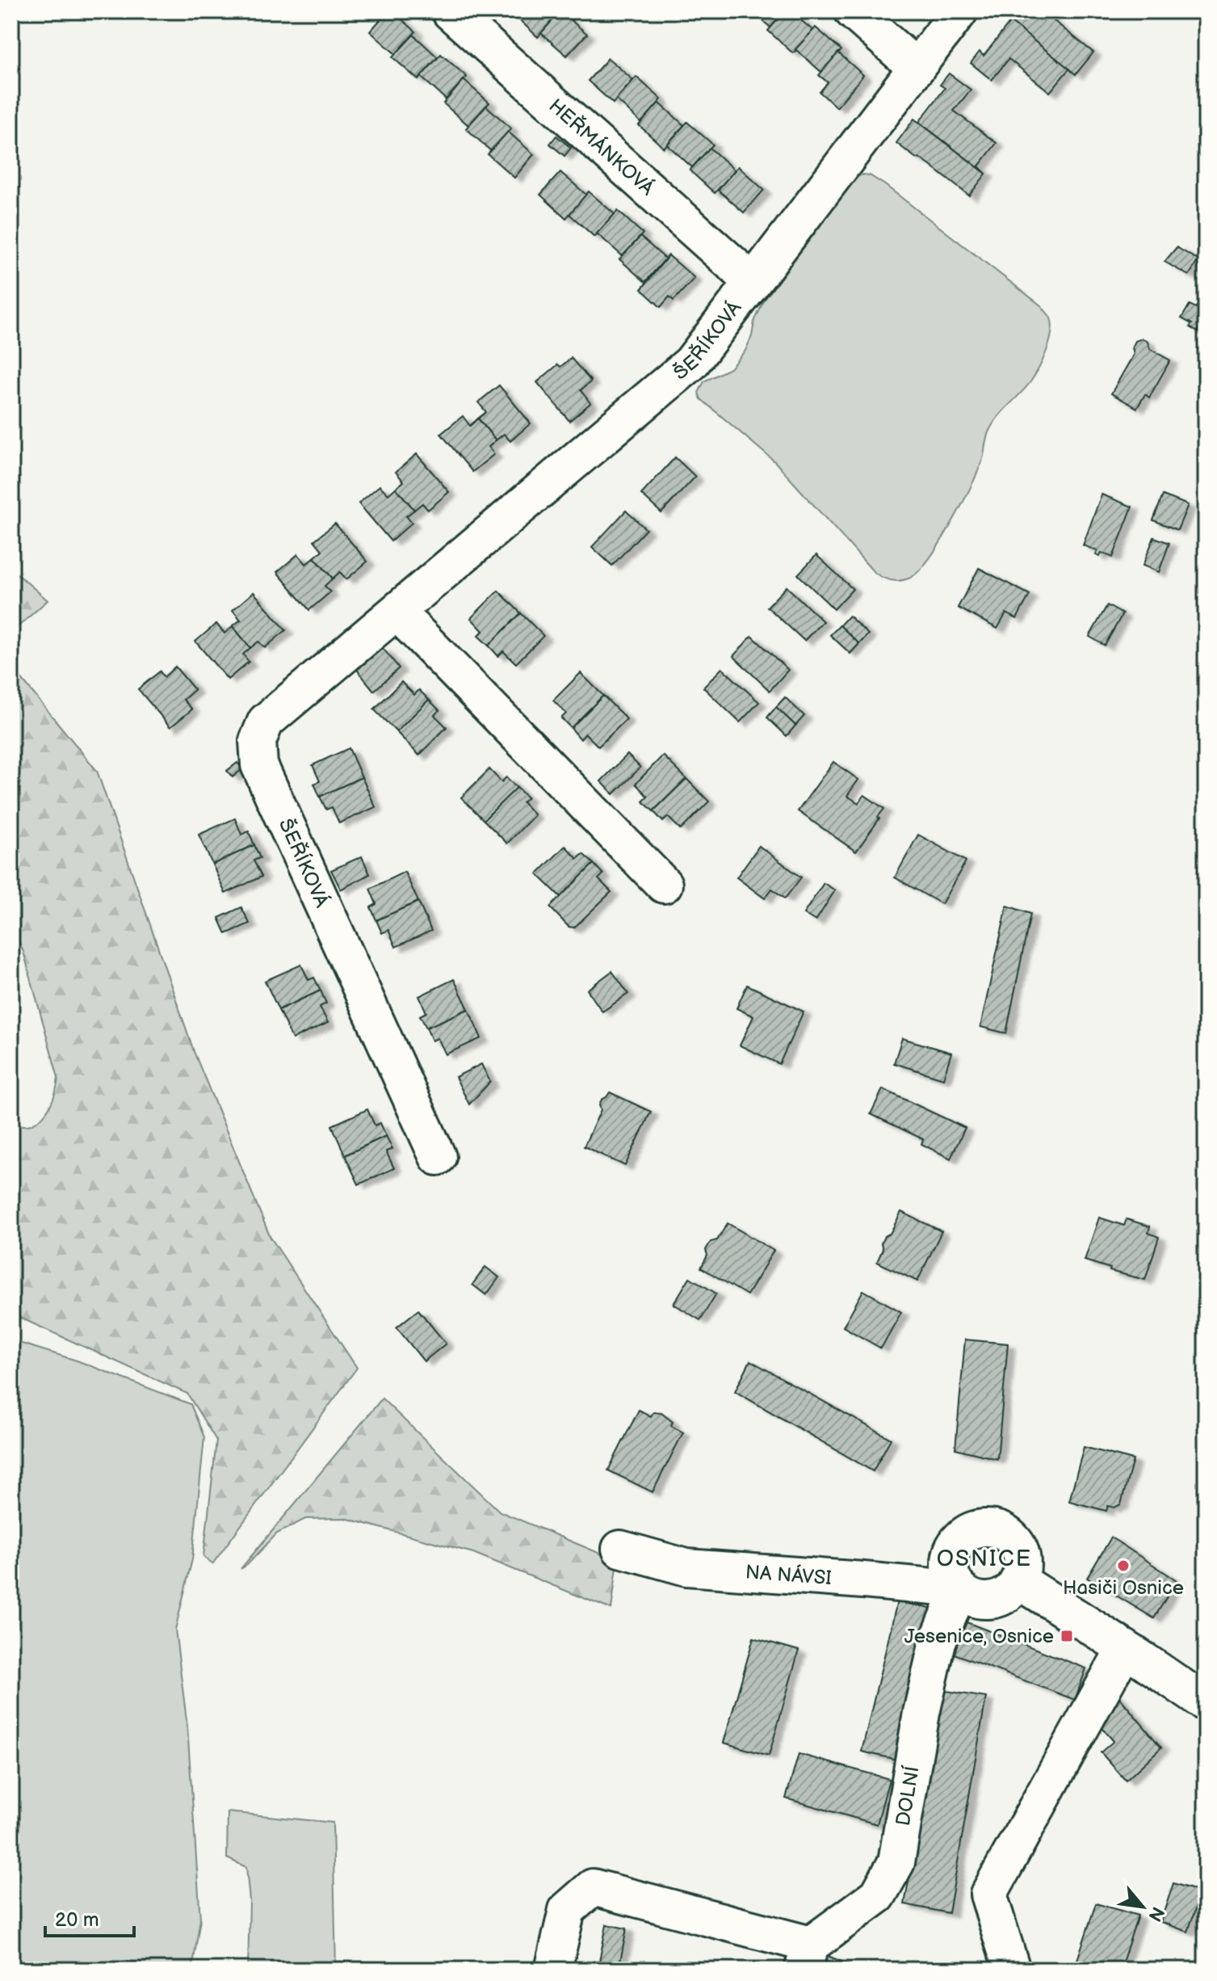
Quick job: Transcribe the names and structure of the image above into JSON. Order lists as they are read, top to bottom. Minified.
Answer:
{"streets":{"street":["HEŘMÁNKOVÁ","ŠEŘÍKOVÁ","NA NÁVSI","DOLNÍ"]},"crossings":[["HEŘMÁNKOVÁ","ŠEŘÍKOVÁ"],["NA NÁVSI","DOLNÍ"]],"districts":["OSNICE"],"places":{"other":["Hasiči Osnice"],"transit":["Jesenice, Osnice"]},"scale_bar":"20 m","north":"bottom right"}
